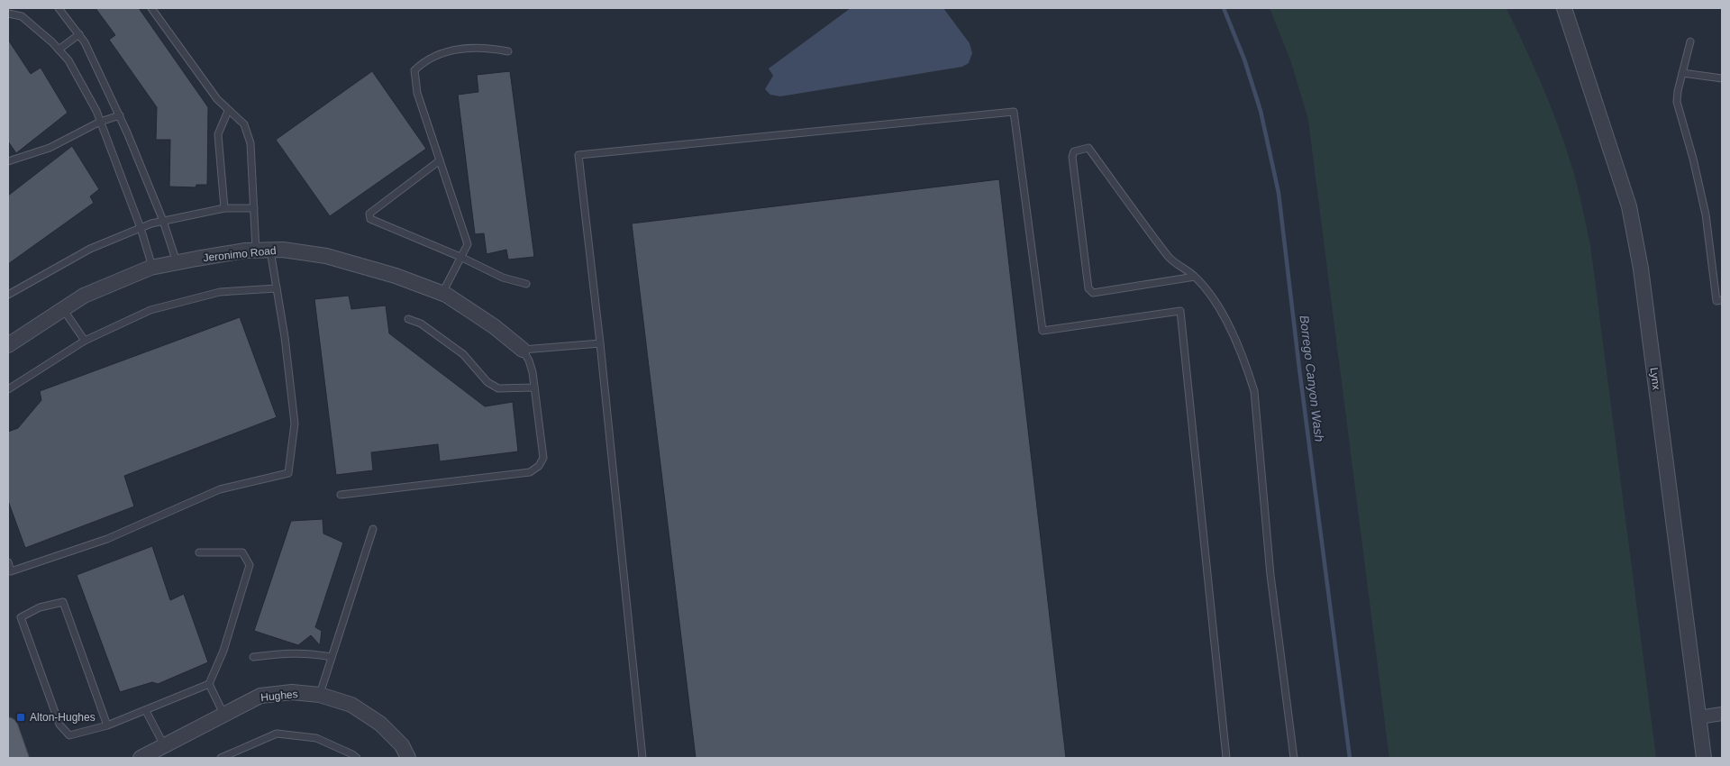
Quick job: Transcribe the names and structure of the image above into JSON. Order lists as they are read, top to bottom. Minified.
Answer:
{"streets":{"street":["Jeronimo Road","Lynx","Hughes"]},"water":["Borrego Canyon Wash"],"places":{"transit":["Alton-Hughes"]}}
